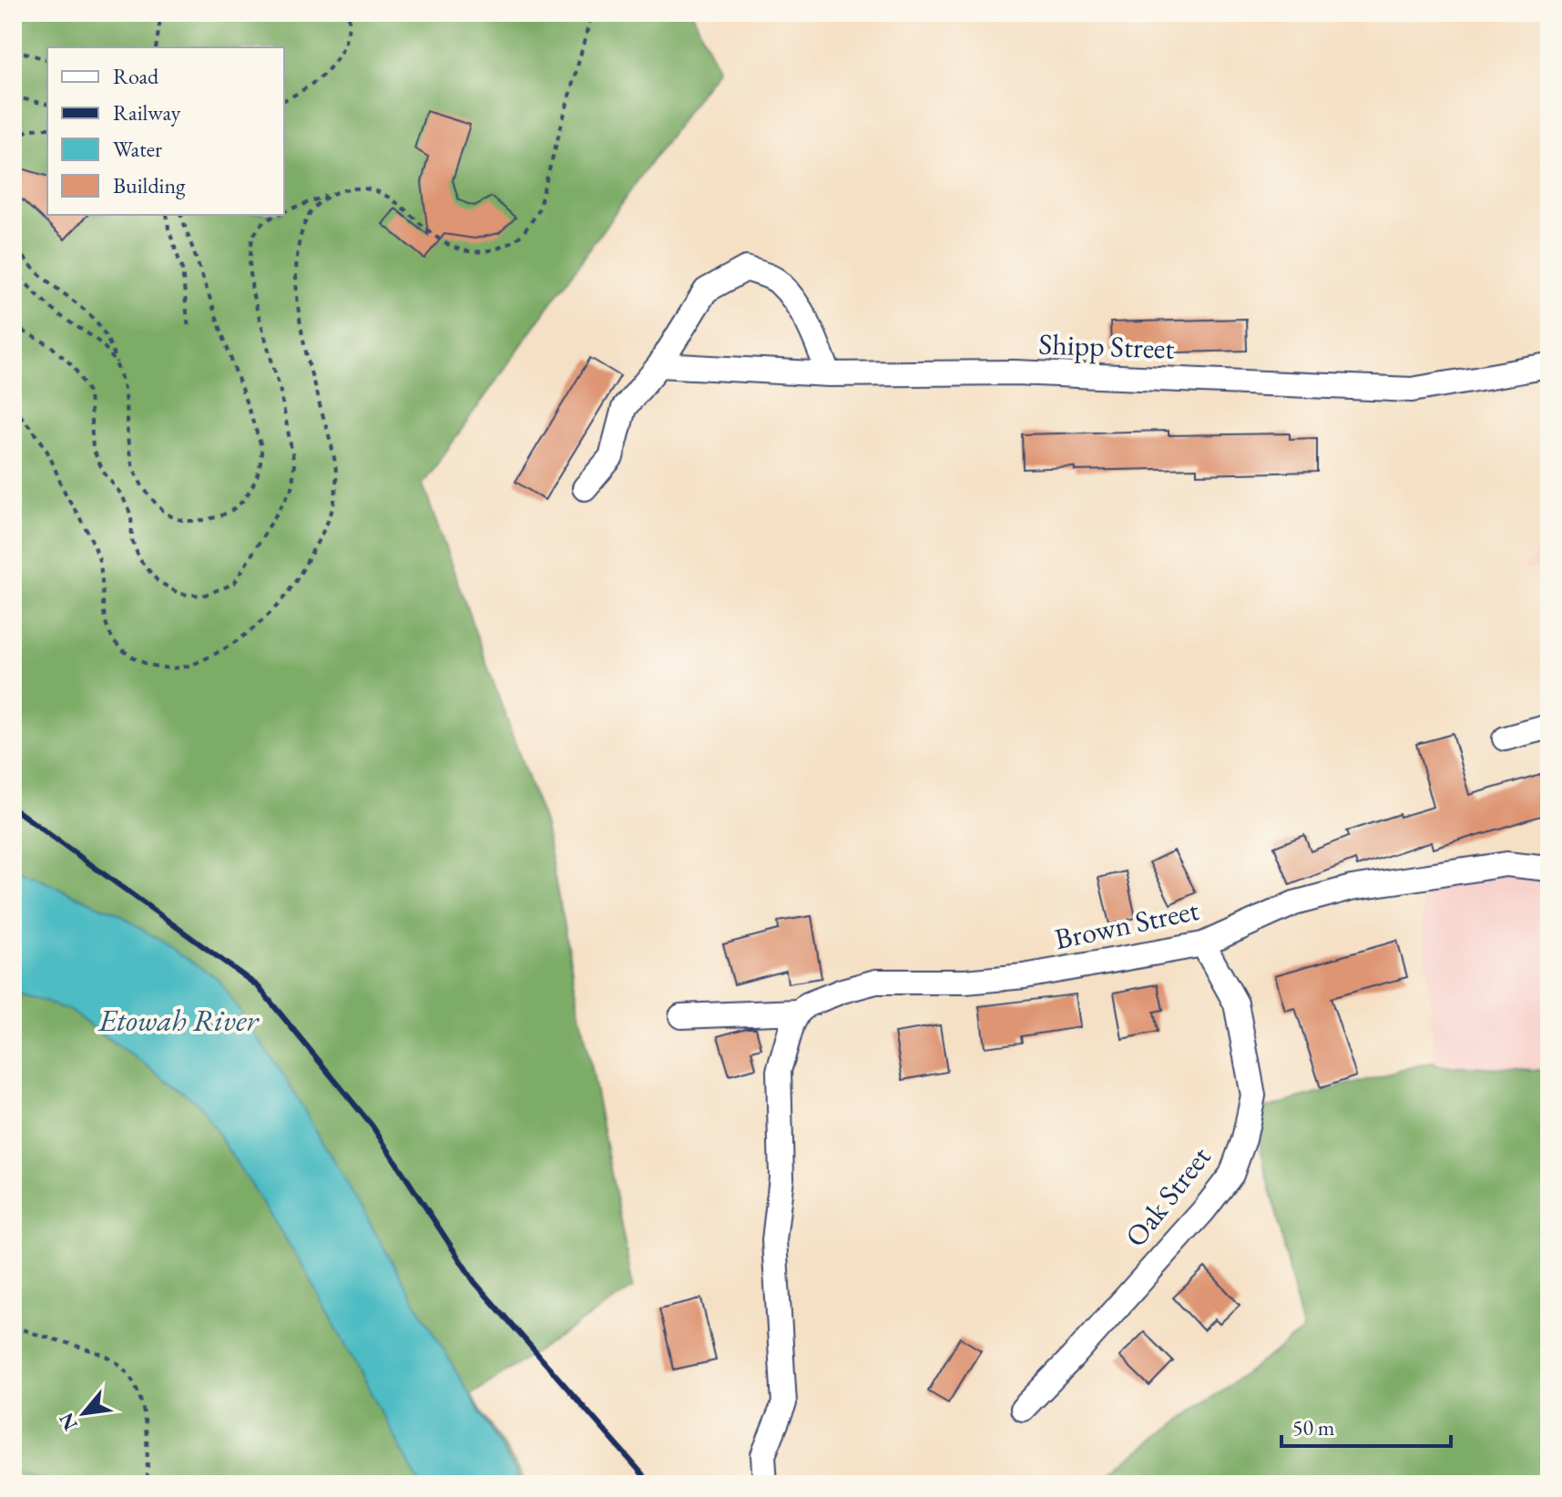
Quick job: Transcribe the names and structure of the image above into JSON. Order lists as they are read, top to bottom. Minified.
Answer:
{"streets":{"street":["Shipp Street","Brown Street","Oak Street"]},"crossings":[["Brown Street","Oak Street"]],"water":["Etowah River"],"legend":["Road","Railway","Water","Building"],"scale_bar":"50 m","north":"bottom left"}
